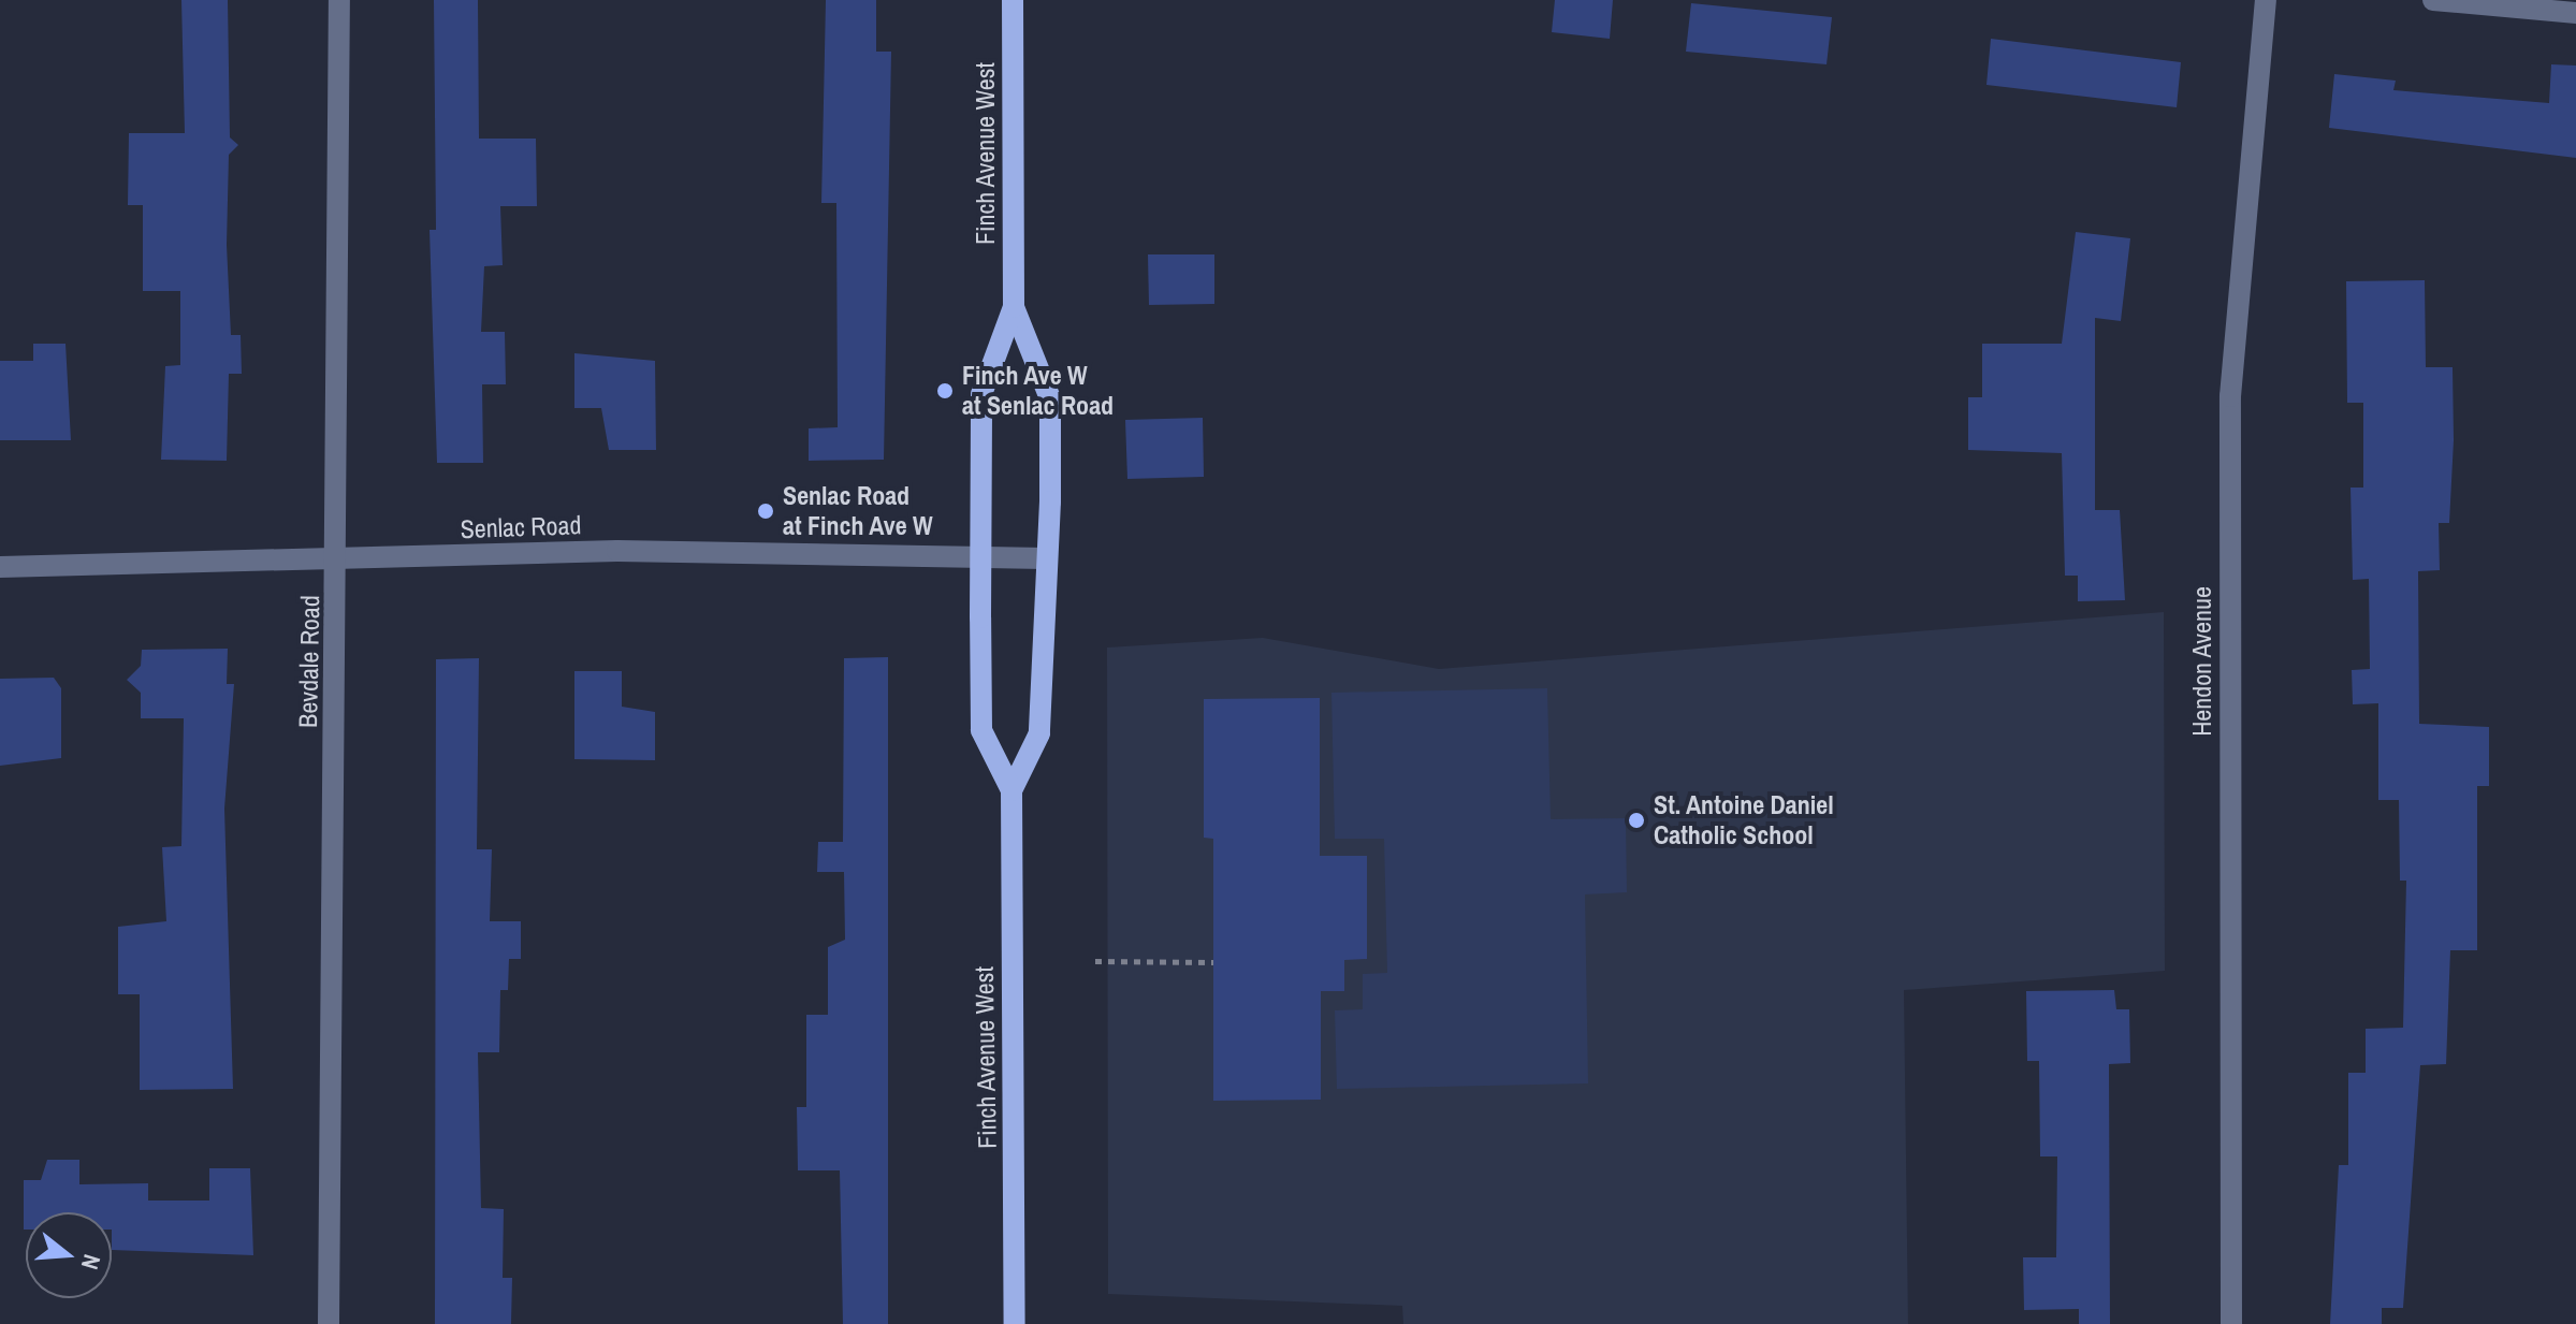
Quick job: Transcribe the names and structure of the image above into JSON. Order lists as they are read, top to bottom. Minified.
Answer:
{"streets":{"main road":["Finch Avenue West"],"street":["Senlac Road","Bevdale Road","Hendon Avenue"]},"crossings":[["Finch Avenue West","Senlac Road"],["Senlac Road","Bevdale Road"]],"places":["Finch Ave W at Senlac Road","Senlac Road at Finch Ave W","St. Antoine Daniel Catholic School"],"north":"right"}
